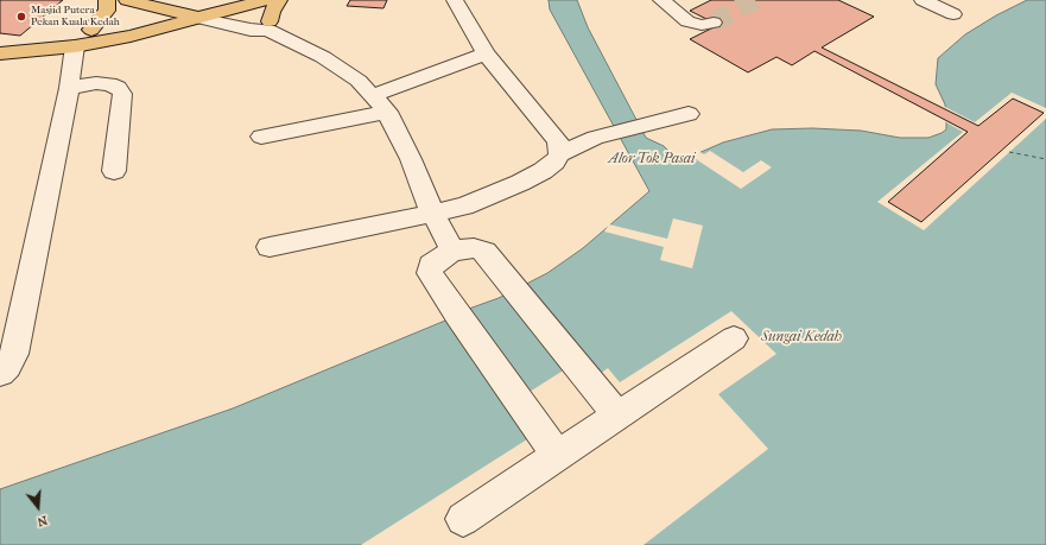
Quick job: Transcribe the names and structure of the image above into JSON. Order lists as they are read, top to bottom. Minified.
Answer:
{"water":["Alor Tok Pasai","Sungai Kedah"],"places":["Masjid Putera Pekan Kuala Kedah"],"north":"bottom"}
